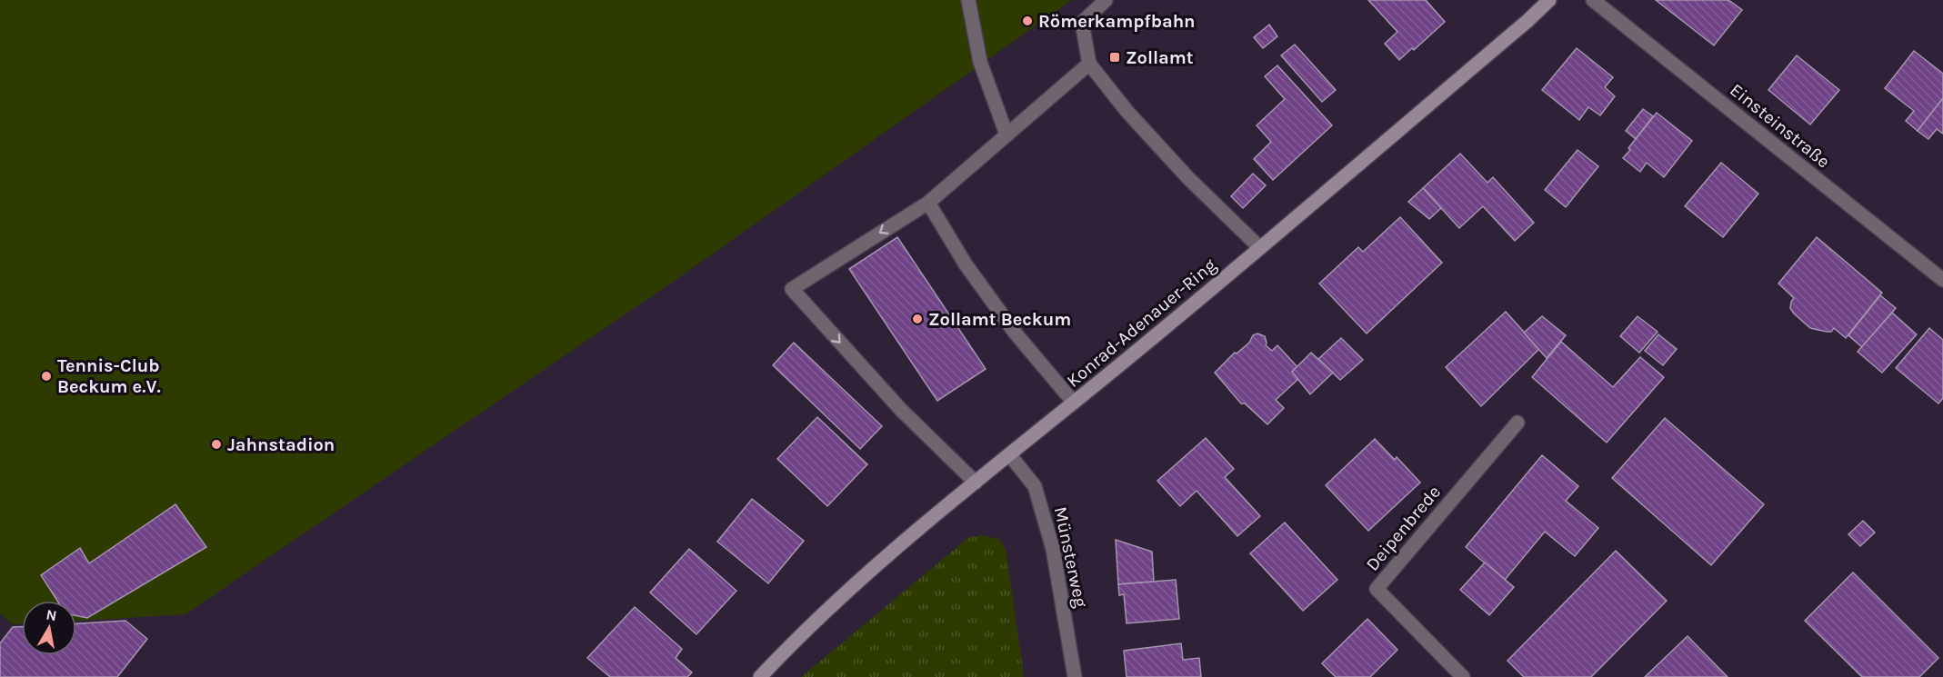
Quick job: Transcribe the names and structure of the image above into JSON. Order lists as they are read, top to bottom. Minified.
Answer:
{"streets":{"street":["Einsteinstraße","Konrad-Adenauer-Ring","Deipenbrede","Münsterweg"]},"crossings":[["Konrad-Adenauer-Ring","Münsterweg"]],"places":{"other":["Römerkampfbahn","Zollamt Beckum","Tennis-Club Beckum e.V.","Jahnstadion"],"transit":["Zollamt"]},"north":"top"}
